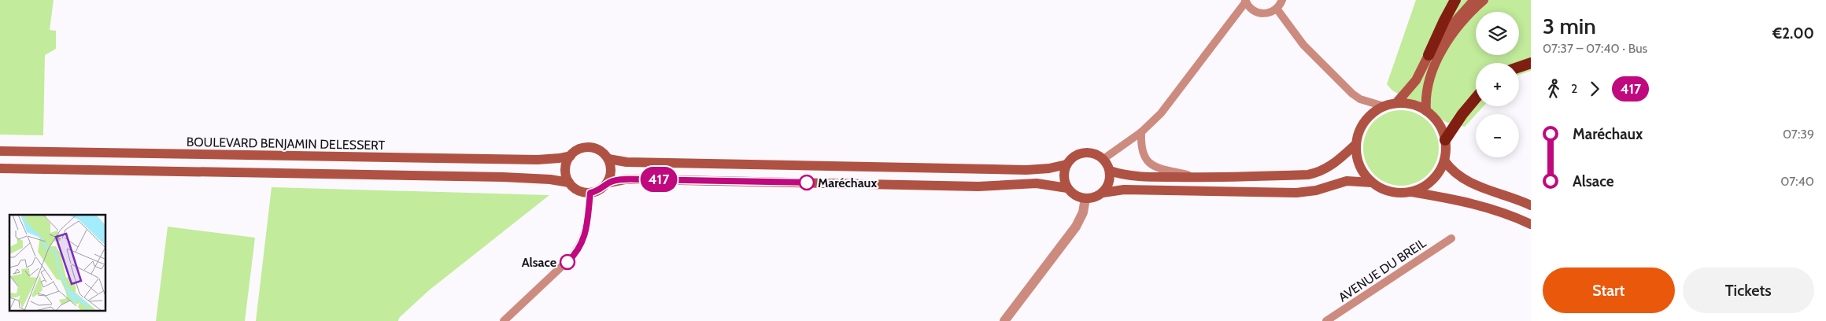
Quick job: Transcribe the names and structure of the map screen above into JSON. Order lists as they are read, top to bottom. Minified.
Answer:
{"streets":{"main road":["BOULEVARD BENJAMIN DELESSERT"],"street":["AVENUE DU BREIL"]},"places":["Maréchaux","Alsace"],"lines":["bus line 417"],"page":{"on_map":"417","heading":["3 min","07:37 – 07:40 · Bus","€2.00"],"map_buttons":["+","−"],"legs":["2","417"],"list":[{"name":"Maréchaux","value":"07:39"},{"name":"Alsace","value":"07:40"}],"buttons":["Start","Tickets"]}}
